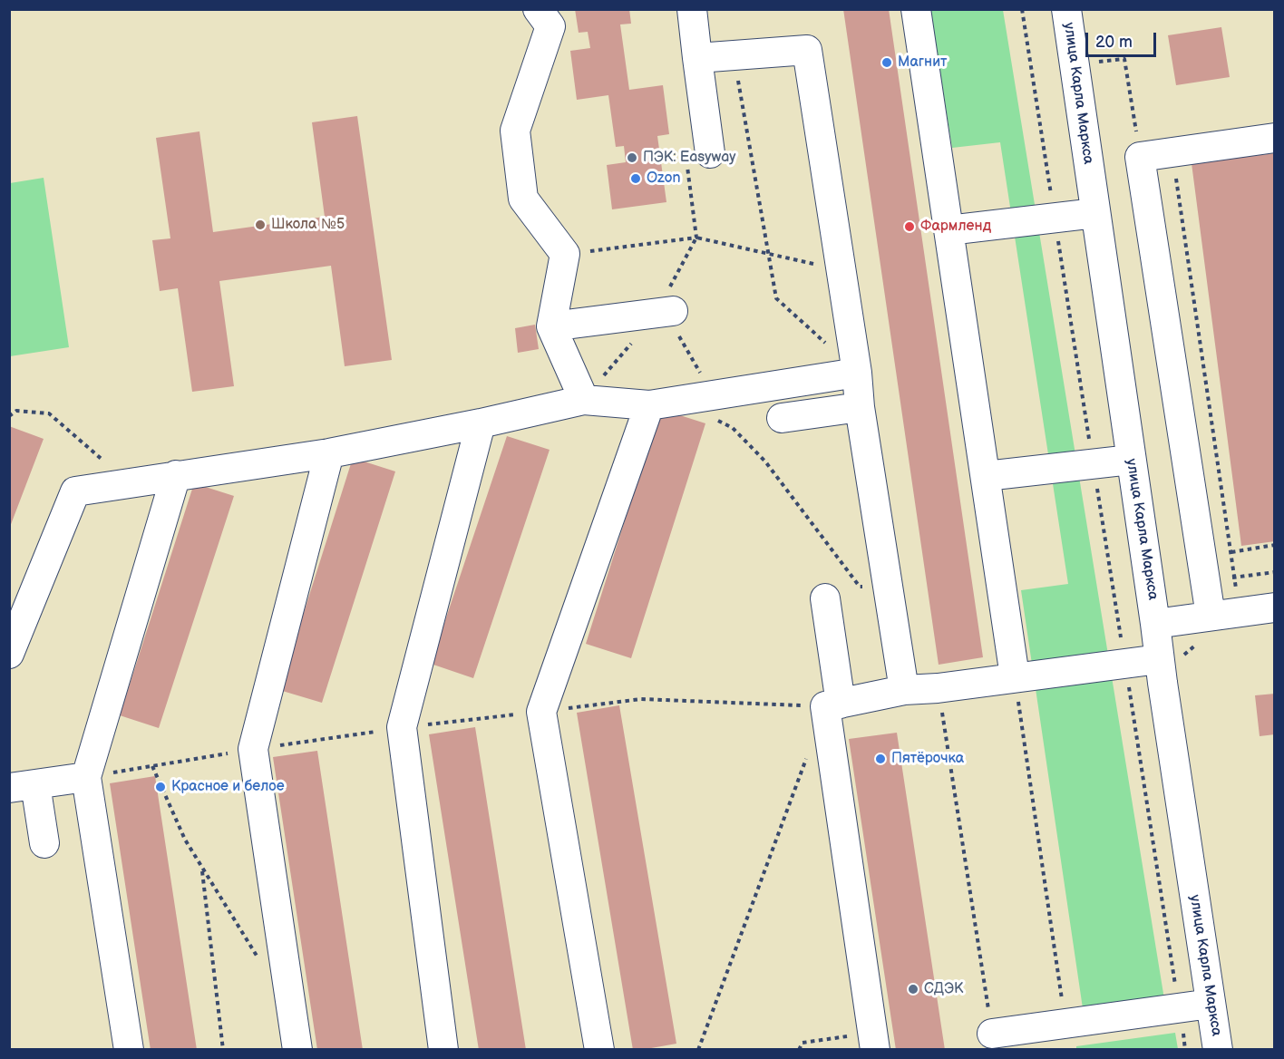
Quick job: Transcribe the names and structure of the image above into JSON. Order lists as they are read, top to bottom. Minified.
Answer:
{"streets":{"street":["улица Карла Маркса"]},"places":["Магнит","ПЭК: Easyway","Ozon","Школа №5","Фармленд","Пятёрочка","Красное и белое","СДЭК"],"scale_bar":"20 m"}
